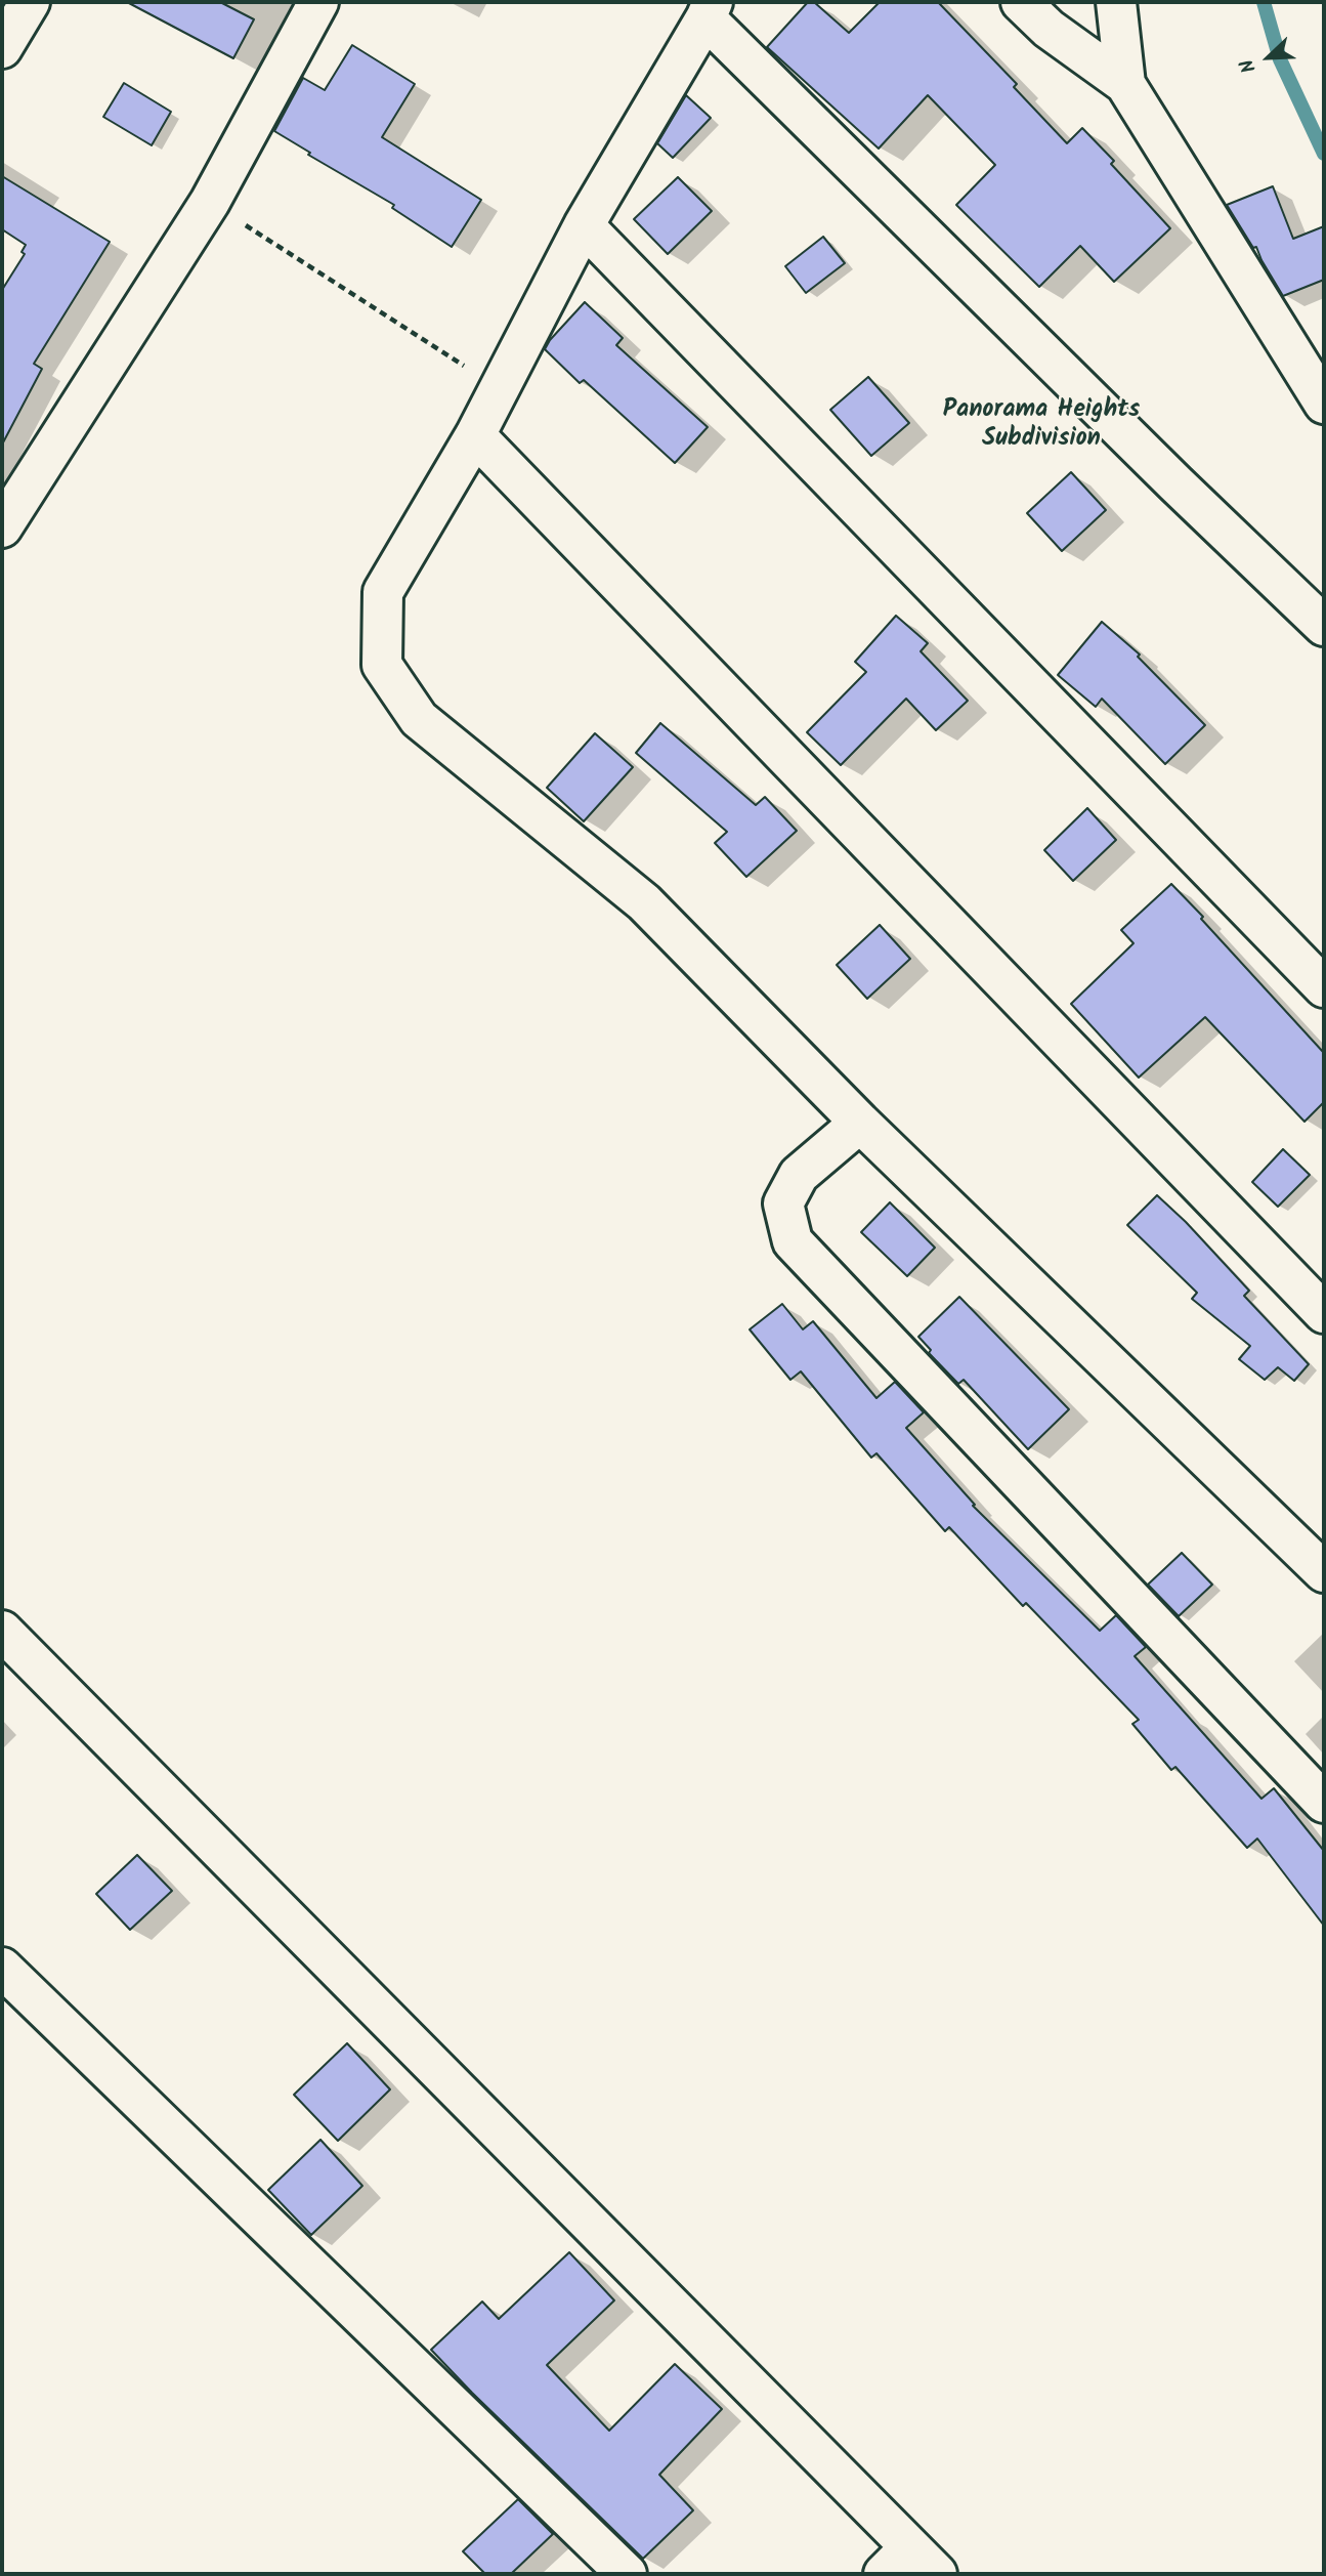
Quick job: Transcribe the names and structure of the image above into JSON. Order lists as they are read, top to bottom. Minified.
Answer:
{"districts":["Panorama Heights Subdivision"],"north":"bottom left"}
